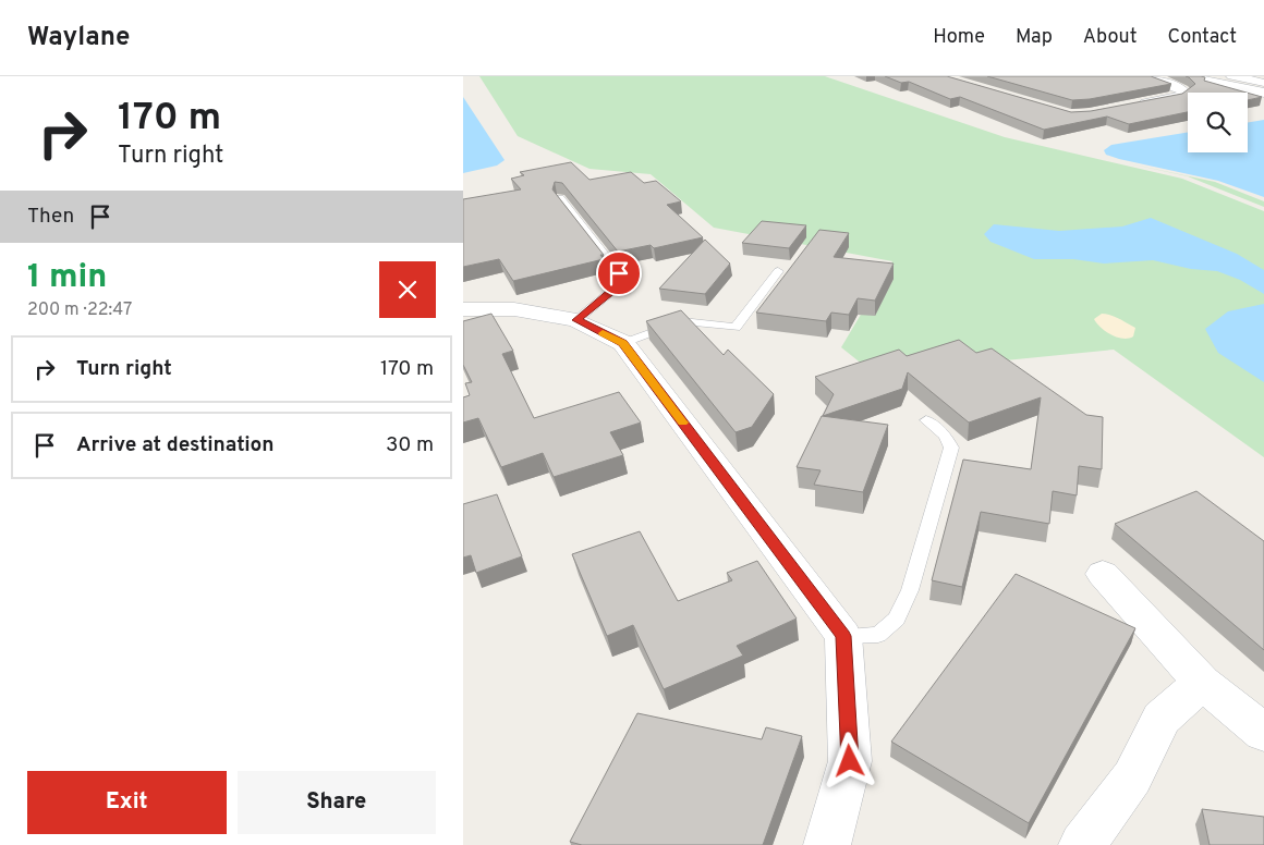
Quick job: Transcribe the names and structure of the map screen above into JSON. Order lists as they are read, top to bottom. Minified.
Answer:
{"page":{"header":"Waylane","nav":["Home","Map","About","Contact"],"turn":["170 m","Turn right"],"then":"Then","heading":["1 min","200 m · 22:47"],"list":[{"name":"Turn right","value":"170 m"},{"name":"Arrive at destination","value":"30 m"}],"buttons":["Exit","Share"]}}
